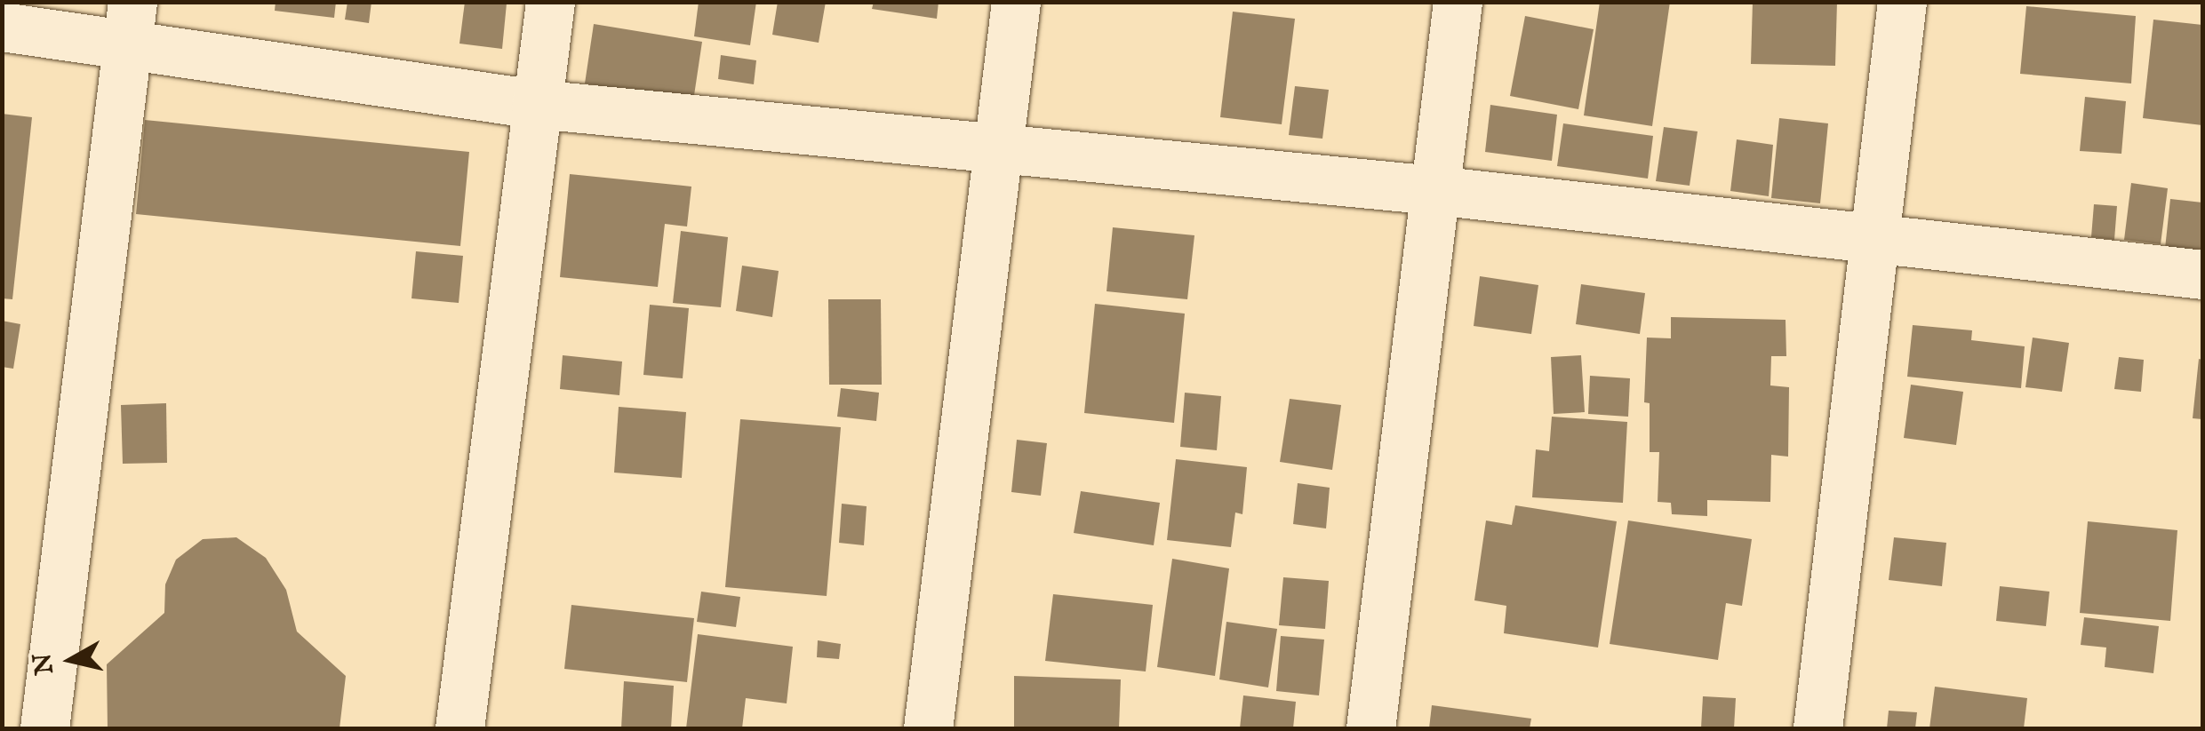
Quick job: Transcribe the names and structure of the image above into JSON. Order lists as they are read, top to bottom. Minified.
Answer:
{"north":"left"}
